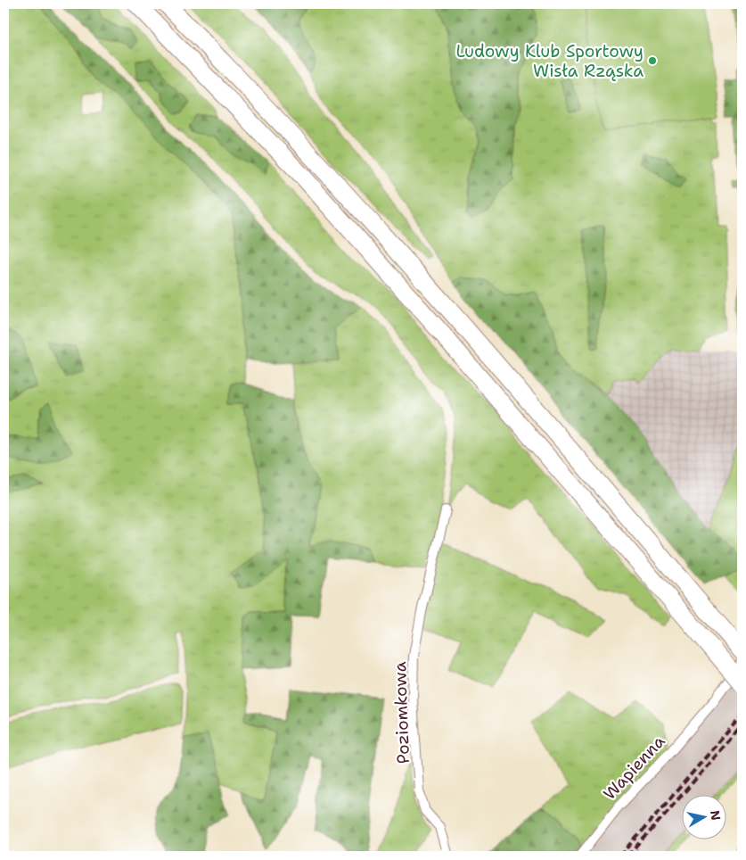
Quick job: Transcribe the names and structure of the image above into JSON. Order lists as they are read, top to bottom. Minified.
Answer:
{"streets":{"street":["Poziomkowa","Wapienna"]},"places":["Ludowy Klub Sportowy Wisła Rząska"],"north":"right"}
